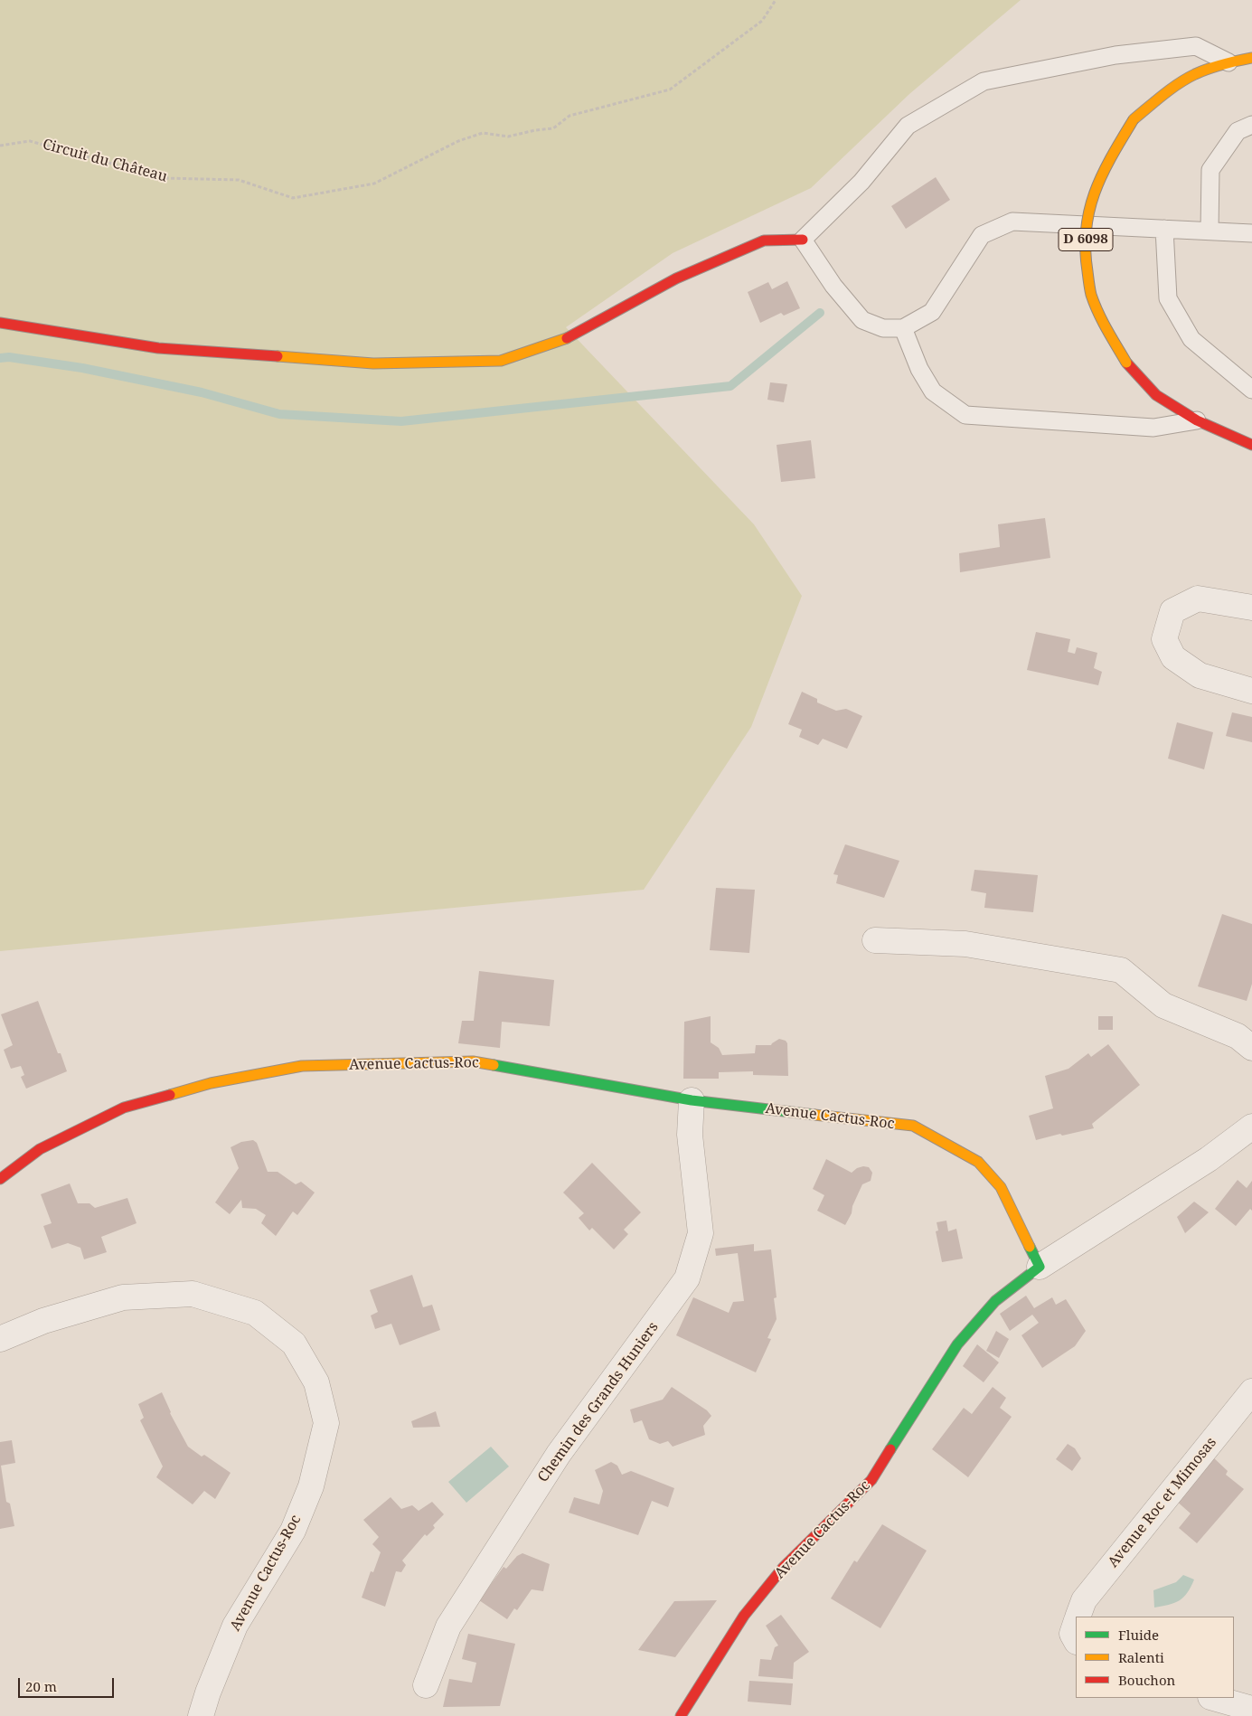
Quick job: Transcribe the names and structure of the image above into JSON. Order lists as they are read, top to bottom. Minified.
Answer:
{"streets":{"street":["D 6098","Avenue Cactus-Roc","Chemin des Grands Huniers","Avenue Roc et Mimosas"],"path":["Circuit du Château"]},"crossings":[["Avenue Cactus-Roc","Chemin des Grands Huniers"]],"legend":["Fluide","Ralenti","Bouchon"],"scale_bar":"20 m"}
